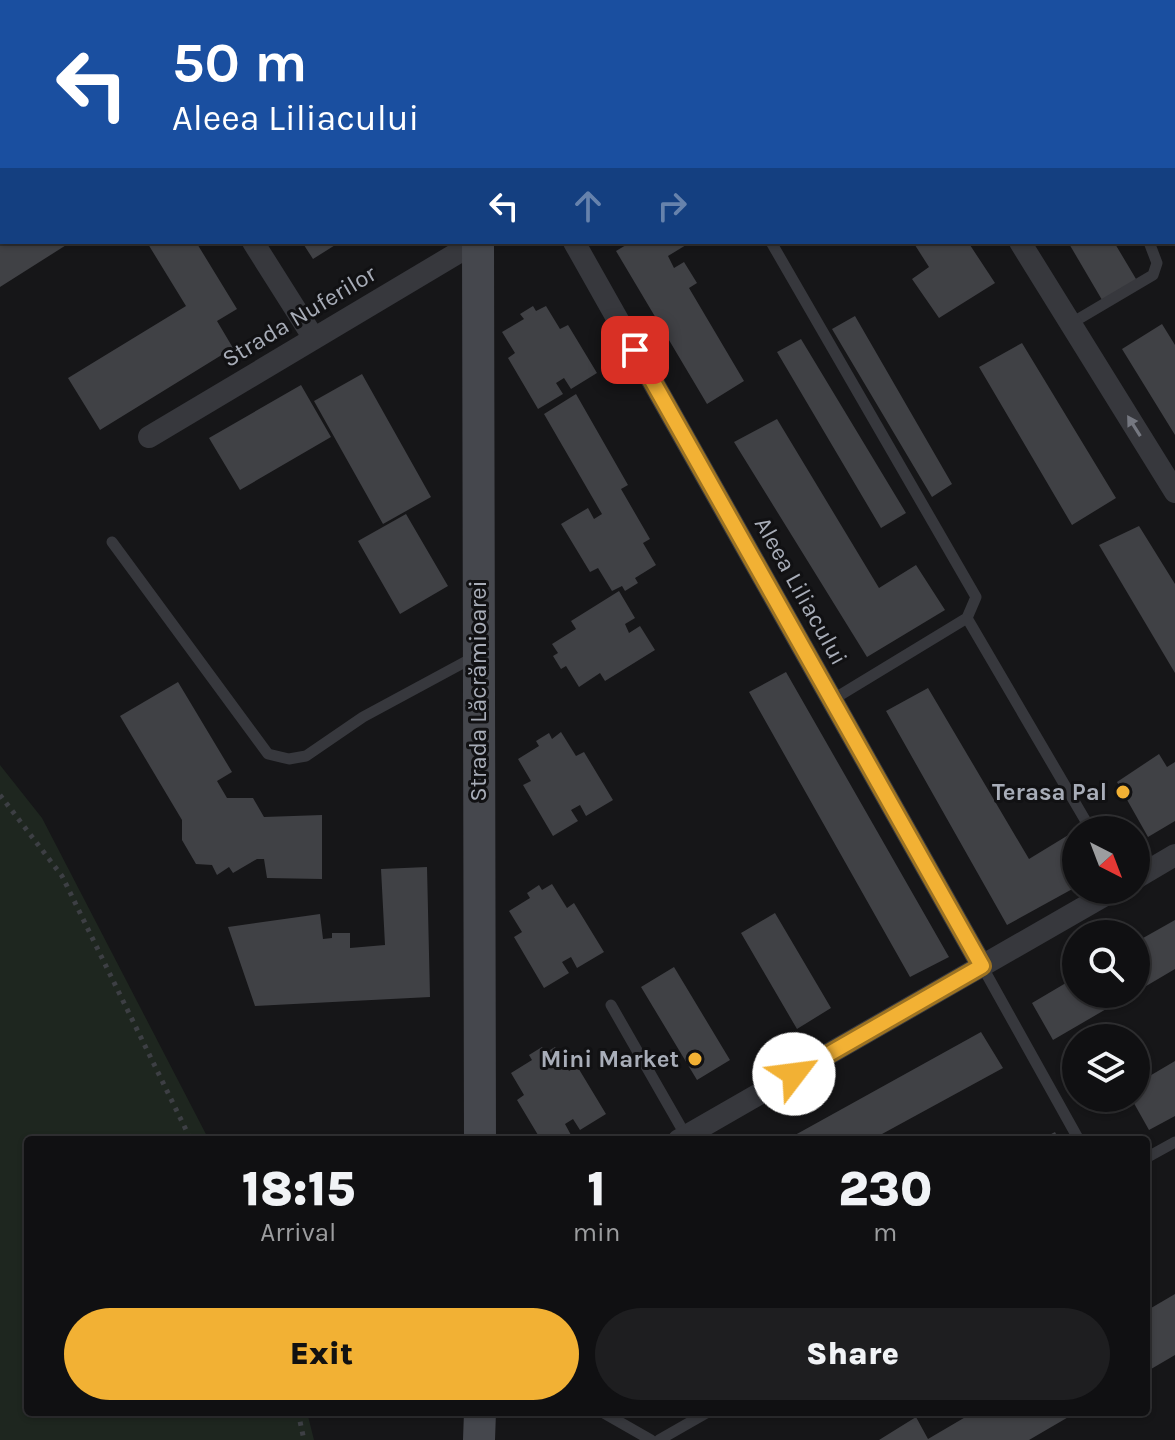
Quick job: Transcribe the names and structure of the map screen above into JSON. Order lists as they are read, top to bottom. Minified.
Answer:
{"streets":{"main road":["Strada Lăcrămioarei"],"street":["Strada Nuferilor","Aleea Liliacului"]},"places":["Terasa Pal","Mini Market"],"north":"bottom right","page":{"turn":["50 m","Aleea Liliacului"],"eta":["18:15","Arrival","1","min","230","m"],"buttons":["Exit","Share"]}}
